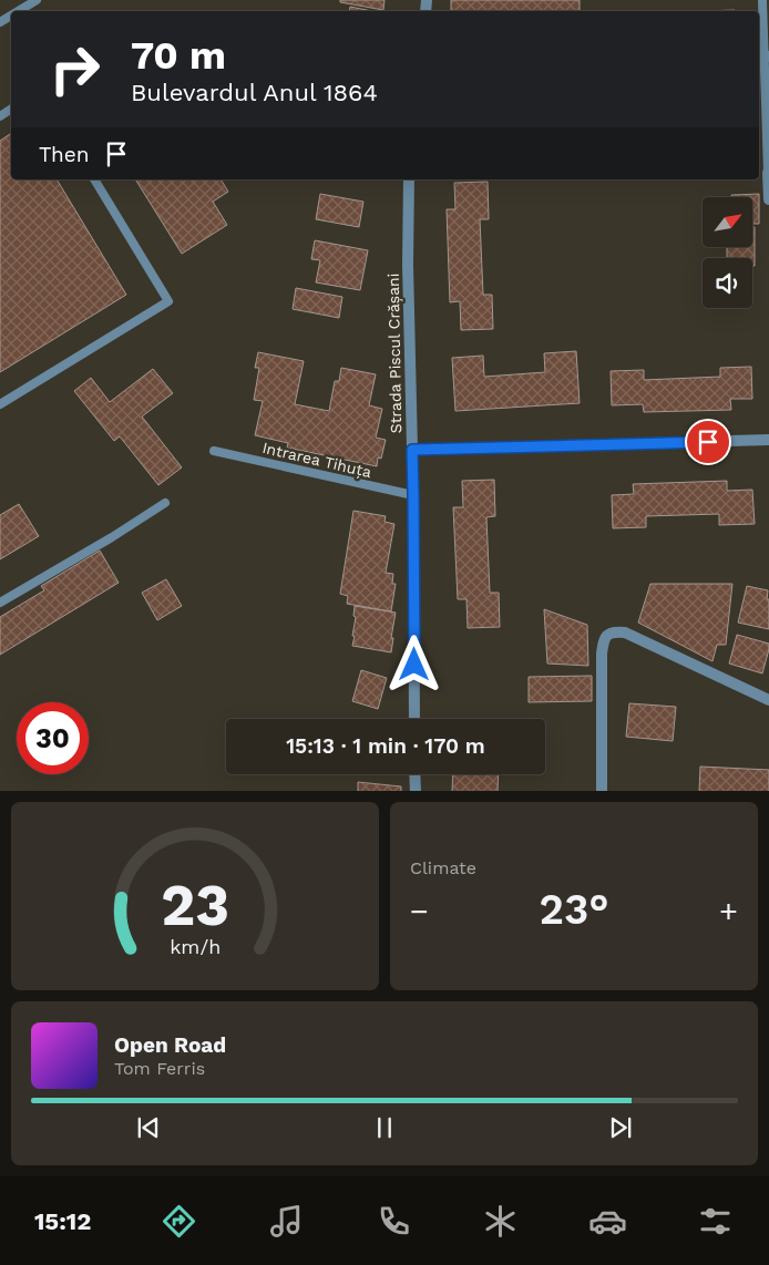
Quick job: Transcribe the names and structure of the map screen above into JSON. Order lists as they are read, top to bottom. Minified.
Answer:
{"streets":{"street":["Strada Piscul Crășani"],"lane":["Intrarea Tihuța"]},"crossings":[["Strada Piscul Crășani","Intrarea Tihuța"]],"north":"top right","page":{"turn":["70 m","Bulevardul Anul 1864"],"then":"Then","limit":"30","trip":"15:13 · 1 min · 170 m","tile":"Climate","heat":["−","23°","+"],"song":["Open Road","Tom Ferris"],"tabs":"15:12","gauge":["23","km/h"]}}
